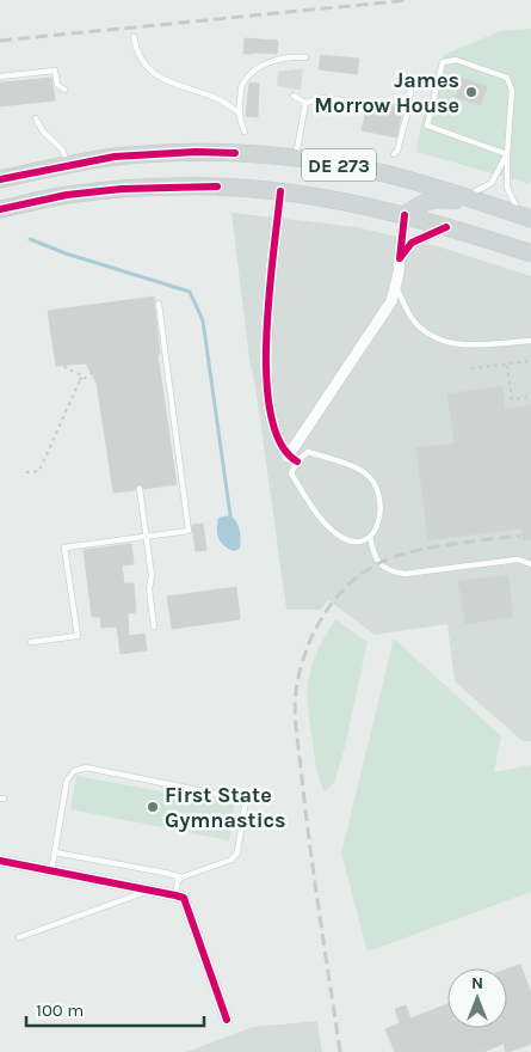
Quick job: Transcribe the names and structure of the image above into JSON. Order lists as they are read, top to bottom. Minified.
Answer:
{"streets":{"main road":["DE 273"]},"places":["James Morrow House","First State Gymnastics"],"scale_bar":"100 m","north":"top"}
